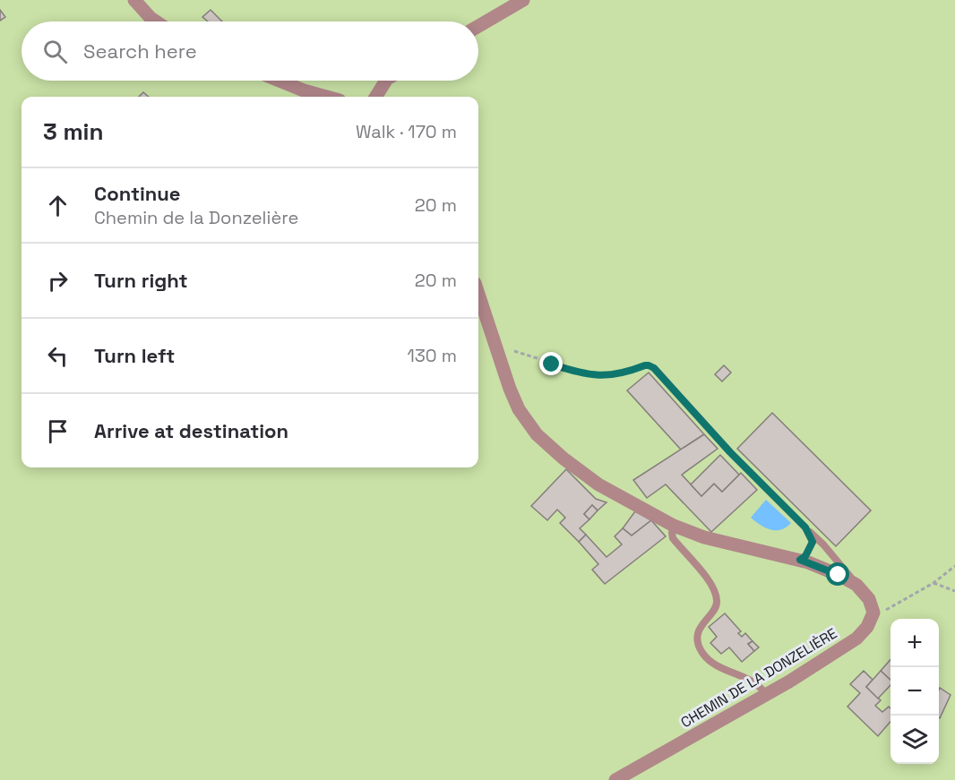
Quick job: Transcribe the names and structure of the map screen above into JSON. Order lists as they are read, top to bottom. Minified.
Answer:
{"streets":{"street":["CHEMIN DE LA DONZELIÈRE"]},"page":{"search":"Search here","heading":["3 min","Walk · 170 m"],"list":[["Continue","Chemin de la Donzelière","20 m"],["Turn right","20 m"],["Turn left","130 m"],"Arrive at destination"],"map_buttons":["+","−"]}}
